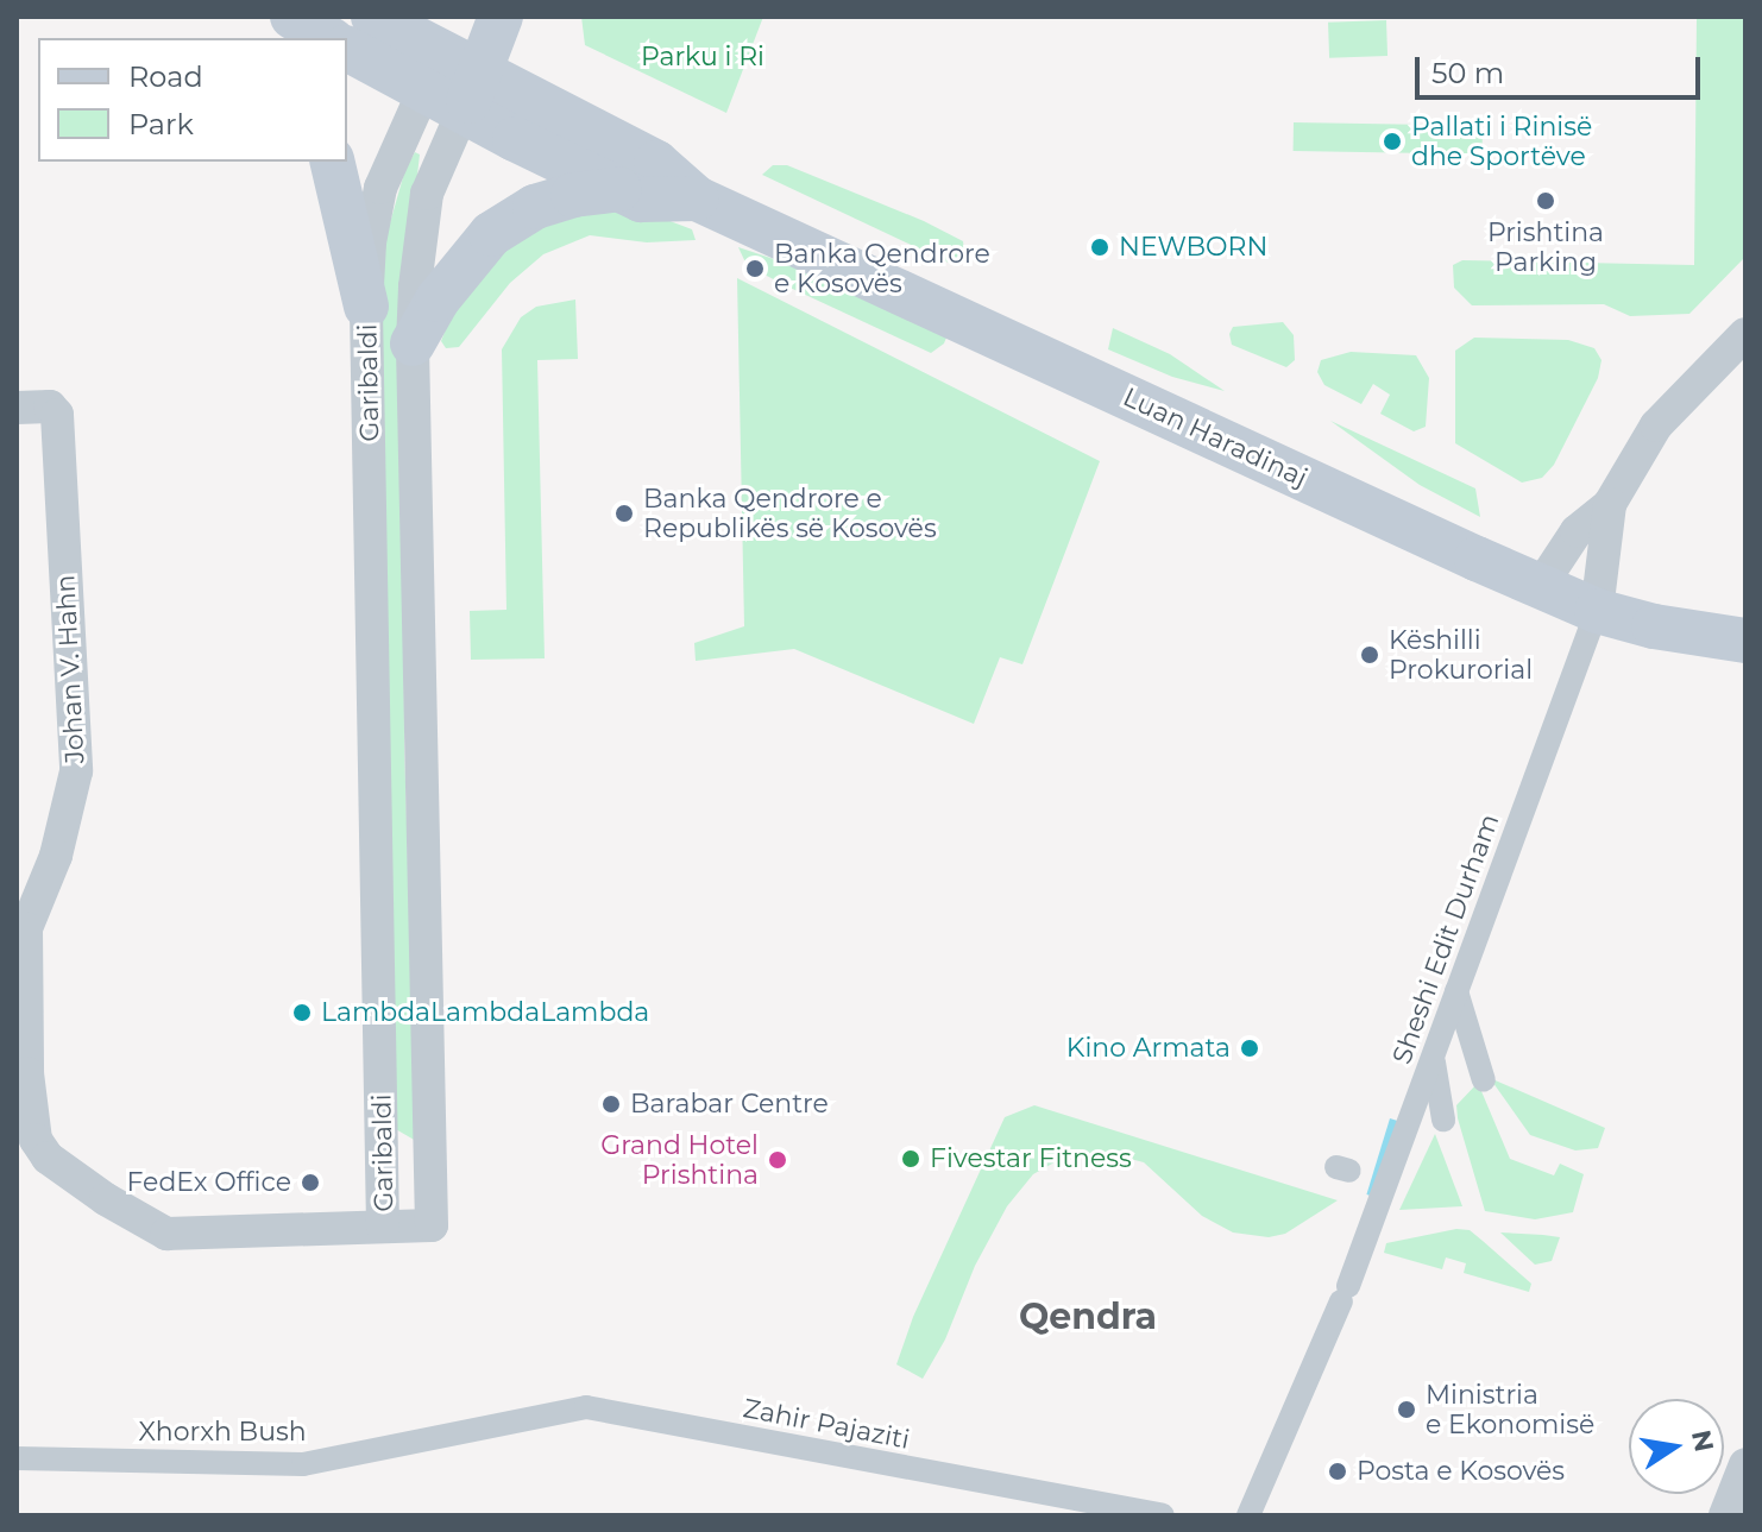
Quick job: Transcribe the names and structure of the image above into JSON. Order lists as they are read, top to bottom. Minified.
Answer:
{"streets":{"main road":["Luan Haradinaj"],"street":["Garibaldi","Johan V. Hahn","Sheshi Edit Durham","Zahir Pajaziti","Xhorxh Bush"]},"crossings":[["Garibaldi","Luan Haradinaj"],["Garibaldi","Johan V. Hahn"],["Luan Haradinaj","Sheshi Edit Durham"],["Zahir Pajaziti","Xhorxh Bush"]],"districts":["Qendra"],"parks":["Parku i Ri"],"places":["Pallati i Rinisë dhe Sportëve","Prishtina Parking","NEWBORN","Banka Qendrore e Kosovës","Banka Qendrore e Republikës së Kosovës","Këshilli Prokurorial","LambdaLambdaLambda","Kino Armata","Barabar Centre","Fivestar Fitness","Grand Hotel Prishtina","FedEx Office","Ministria e Ekonomisë","Posta e Kosovës"],"legend":["Road","Park"],"scale_bar":"50 m","north":"right"}
